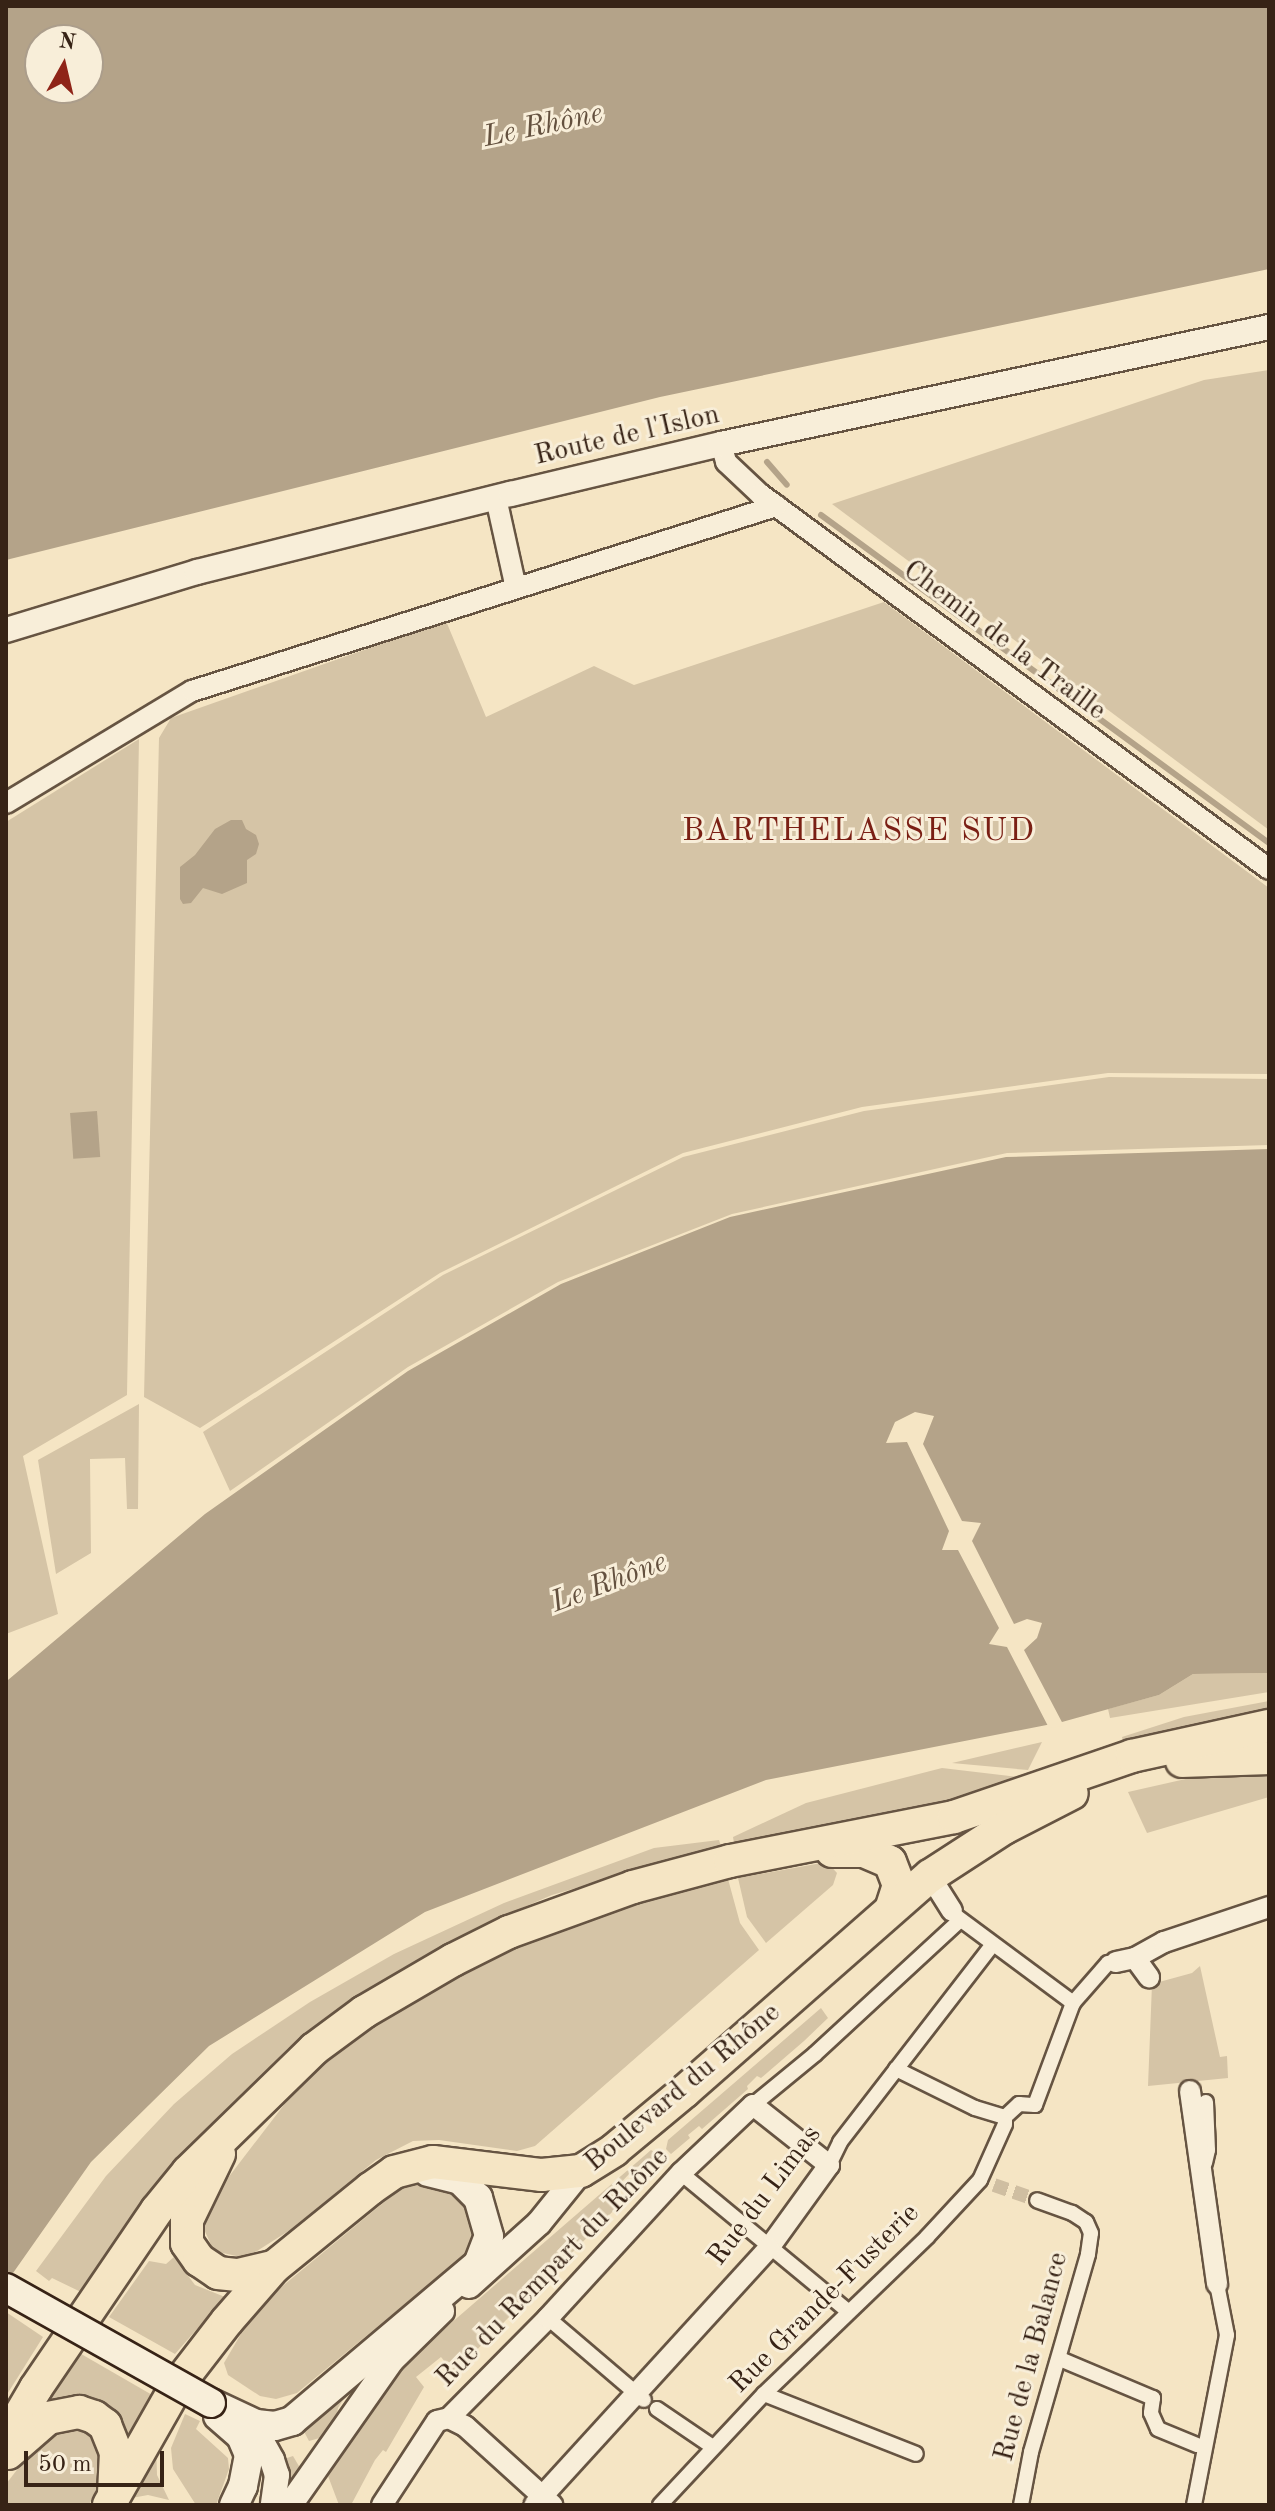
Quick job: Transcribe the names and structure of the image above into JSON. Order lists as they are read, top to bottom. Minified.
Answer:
{"streets":{"main road":["Boulevard du Rhône"],"street":["Route de l'Islon","Chemin de la Traille","Rue du Limas","Rue du Rempart du Rhône","Rue Grande-Fusterie","Rue de la Balance"]},"crossings":[["Route de l'Islon","Chemin de la Traille"]],"districts":["BARTHELASSE SUD"],"water":["Le Rhône"],"scale_bar":"50 m","north":"top"}
